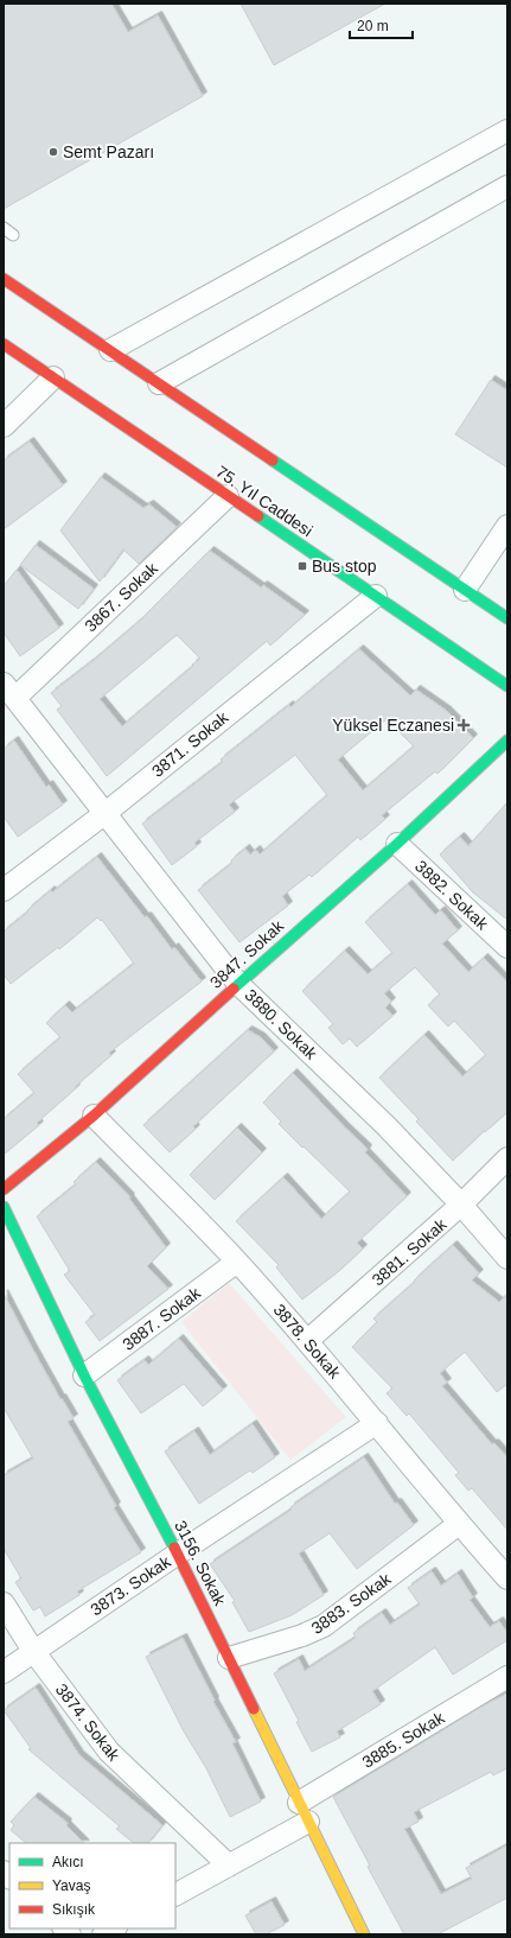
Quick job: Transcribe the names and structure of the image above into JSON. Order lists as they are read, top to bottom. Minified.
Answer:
{"streets":{"street":["75. Yıl Caddesi","3867. Sokak","3871. Sokak","3882. Sokak","3847. Sokak","3880. Sokak","3881. Sokak","3887. Sokak","3878. Sokak","3156. Sokak","3873. Sokak","3883. Sokak","3874. Sokak","3885. Sokak"]},"crossings":[["75. Yıl Caddesi","3867. Sokak"],["75. Yıl Caddesi","3871. Sokak"],["3867. Sokak","3880. Sokak"],["3871. Sokak","3880. Sokak"],["3882. Sokak","3847. Sokak"],["3847. Sokak","3880. Sokak"],["3847. Sokak","3878. Sokak"],["3880. Sokak","3881. Sokak"],["3881. Sokak","3878. Sokak"],["3887. Sokak","3878. Sokak"],["3887. Sokak","3156. Sokak"],["3878. Sokak","3873. Sokak"],["3878. Sokak","3883. Sokak"],["3156. Sokak","3873. Sokak"],["3156. Sokak","3883. Sokak"],["3156. Sokak","3885. Sokak"],["3873. Sokak","3874. Sokak"]],"places":{"other":["Semt Pazarı"],"transit":["Bus stop"],"health":["Yüksel Eczanesi"]},"legend":["Akıcı","Yavaş","Sıkışık"],"scale_bar":"20 m"}
